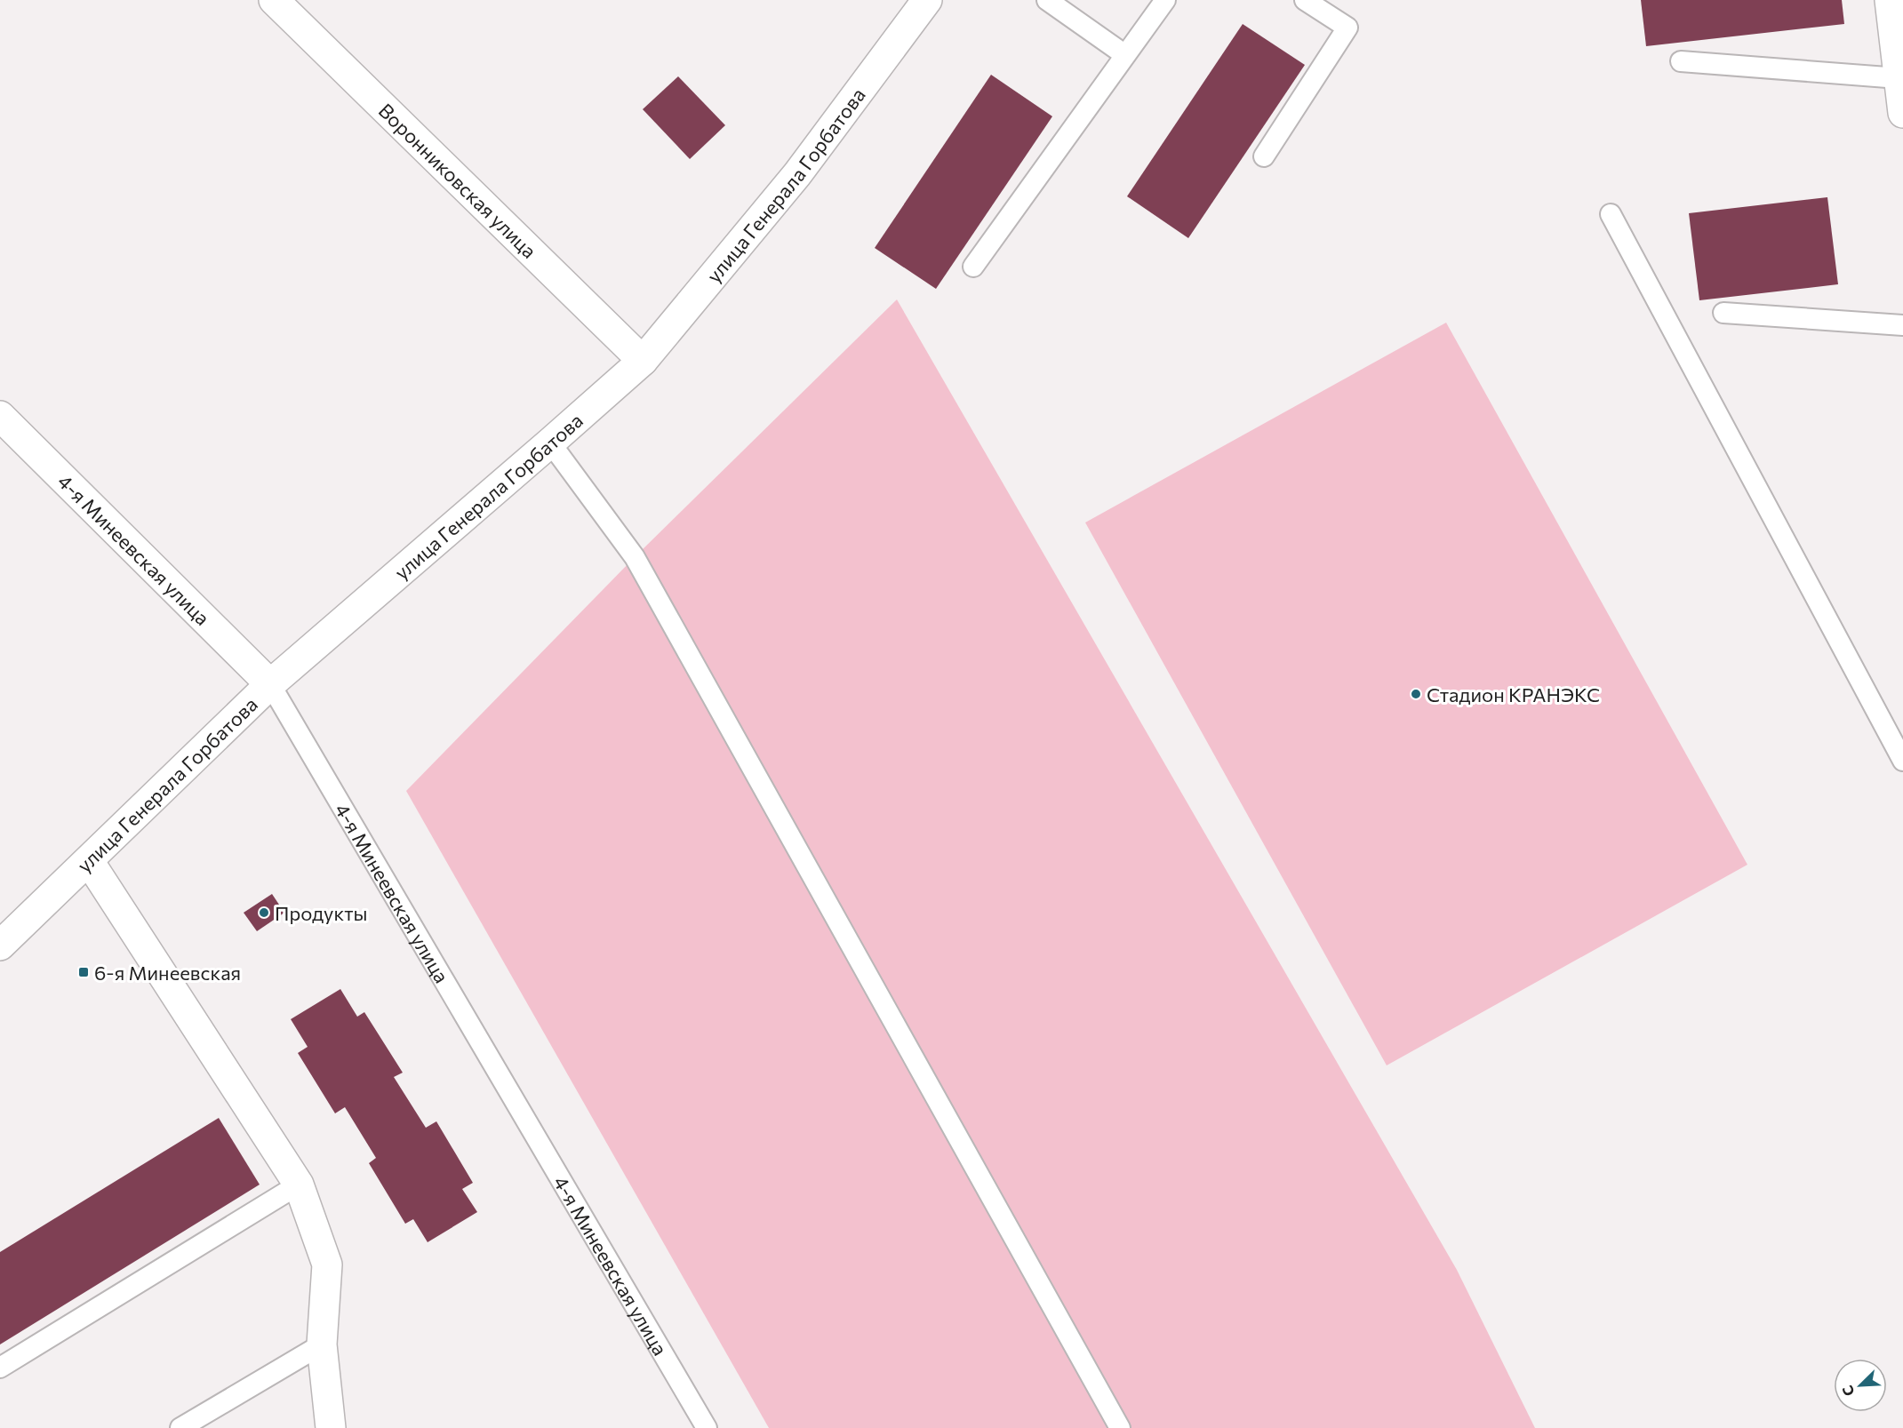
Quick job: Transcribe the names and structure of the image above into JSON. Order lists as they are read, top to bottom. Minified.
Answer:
{"streets":{"street":["Воронниковская улица","улица Генерала Горбатова","4-я Минеевская улица"]},"crossings":[["Воронниковская улица","улица Генерала Горбатова"],["улица Генерала Горбатова","4-я Минеевская улица"]],"places":{"other":["Стадион КРАНЭКС","Продукты"],"transit":["6-я Минеевская"]},"north":"bottom left"}
